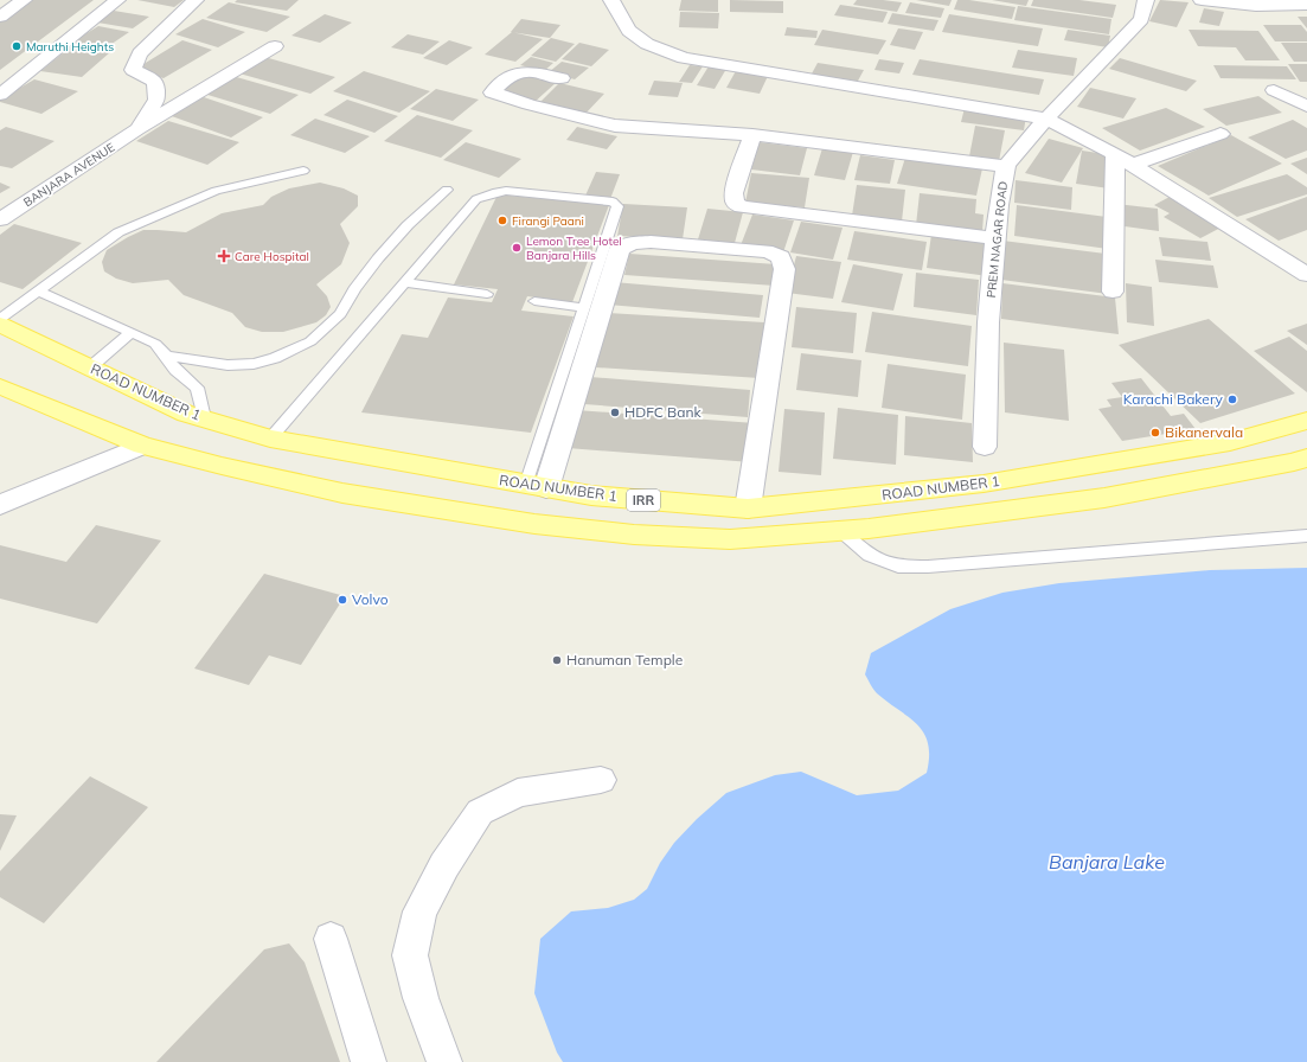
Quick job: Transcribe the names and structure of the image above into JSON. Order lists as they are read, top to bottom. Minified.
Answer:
{"streets":{"main road":["ROAD NUMBER 1","IRR"],"street":["BANJARA AVENUE","PREM NAGAR ROAD"]},"water":["Banjara Lake"],"places":{"other":["Maruthi Heights","Firangi Paani","Lemon Tree Hotel Banjara Hills","Karachi Bakery","HDFC Bank","Bikanervala","Volvo","Hanuman Temple"],"health":["Care Hospital"]}}
